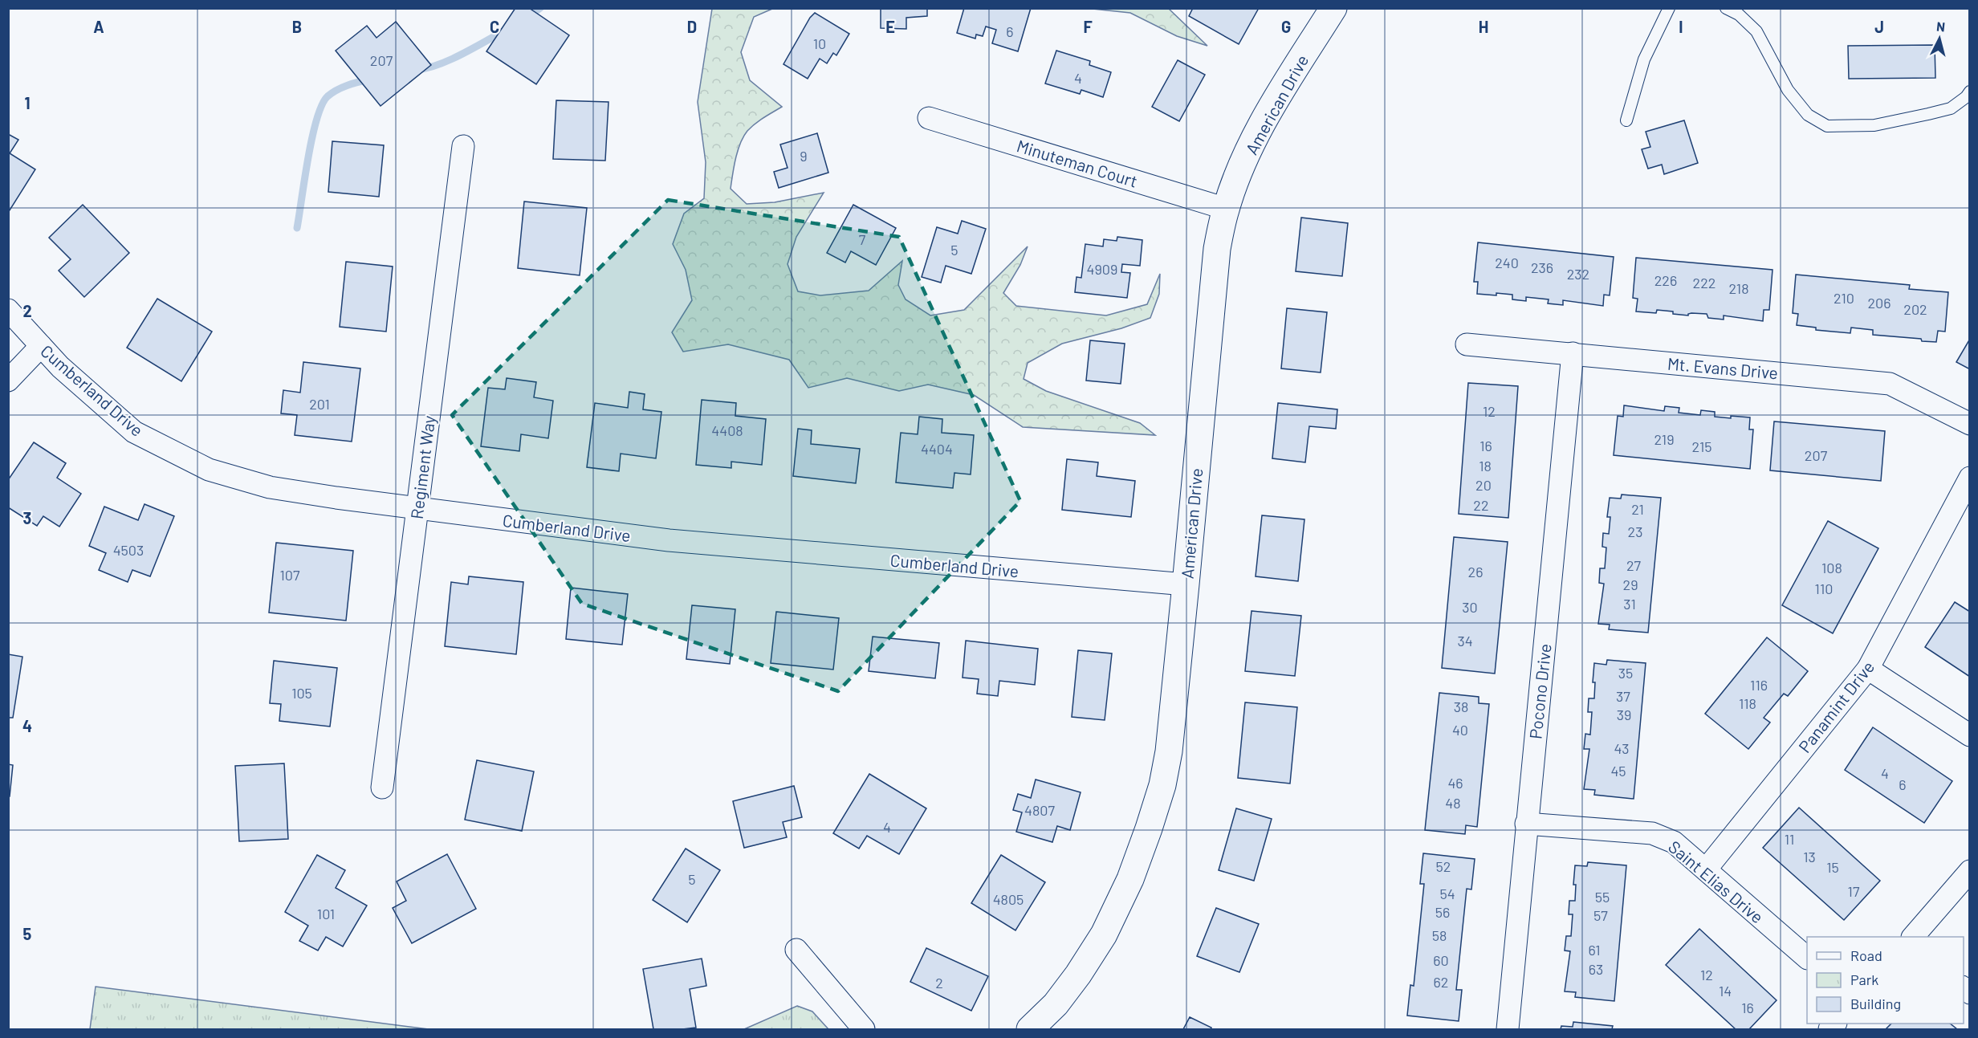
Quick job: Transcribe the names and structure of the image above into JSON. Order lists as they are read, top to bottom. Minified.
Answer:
{"streets":{"street":["American Drive","Minuteman Court","Mt. Evans Drive","Cumberland Drive","Regiment Way","Pocono Drive","Panamint Drive","Saint Elias Drive"]},"crossings":[["American Drive","Minuteman Court"],["American Drive","Cumberland Drive"],["Mt. Evans Drive","Pocono Drive"],["Cumberland Drive","Regiment Way"],["Pocono Drive","Saint Elias Drive"],["Panamint Drive","Saint Elias Drive"]],"house_numbers":["6","10","207","4","9","7","5","240","236","4909","232","226","222","218","210","206","202","201","12","4408","219","16","215","4404","207","18","20","22","21","23","4503","27","108","26","107","29","110","31","30","34","35","116","105","37","118","38","39","40","43","45","4","46","6","48","4807","4","11","13","52","15","5","17","54","55","4805","56","101","57","58","61","60","63","12","62","2","14","16"],"legend":["Road","Park","Building"],"north":"top","grid":{"columns":["A","B","C","D","E","F","G","H","I","J"],"rows":["1","2","3","4","5"]}}
